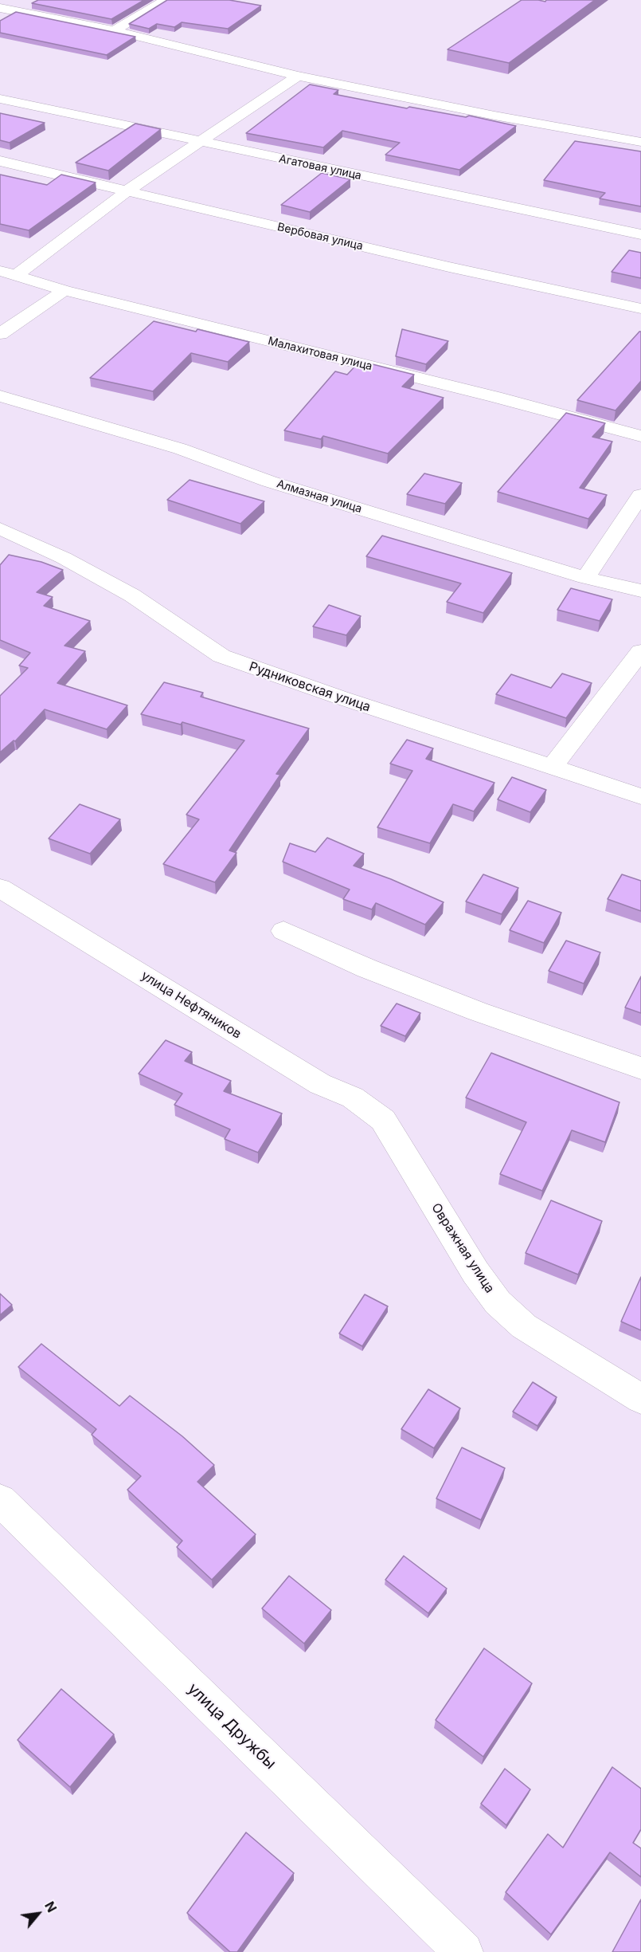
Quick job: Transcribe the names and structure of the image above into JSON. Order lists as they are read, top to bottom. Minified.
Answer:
{"streets":{"street":["Агатовая улица","Вербовая улица","Малахитовая улица","Алмазная улица","Рудниковская улица","улица Нефтяников","Овражная улица","улица Дружбы"]},"crossings":[["улица Нефтяников","Овражная улица"]],"north":"top right"}
